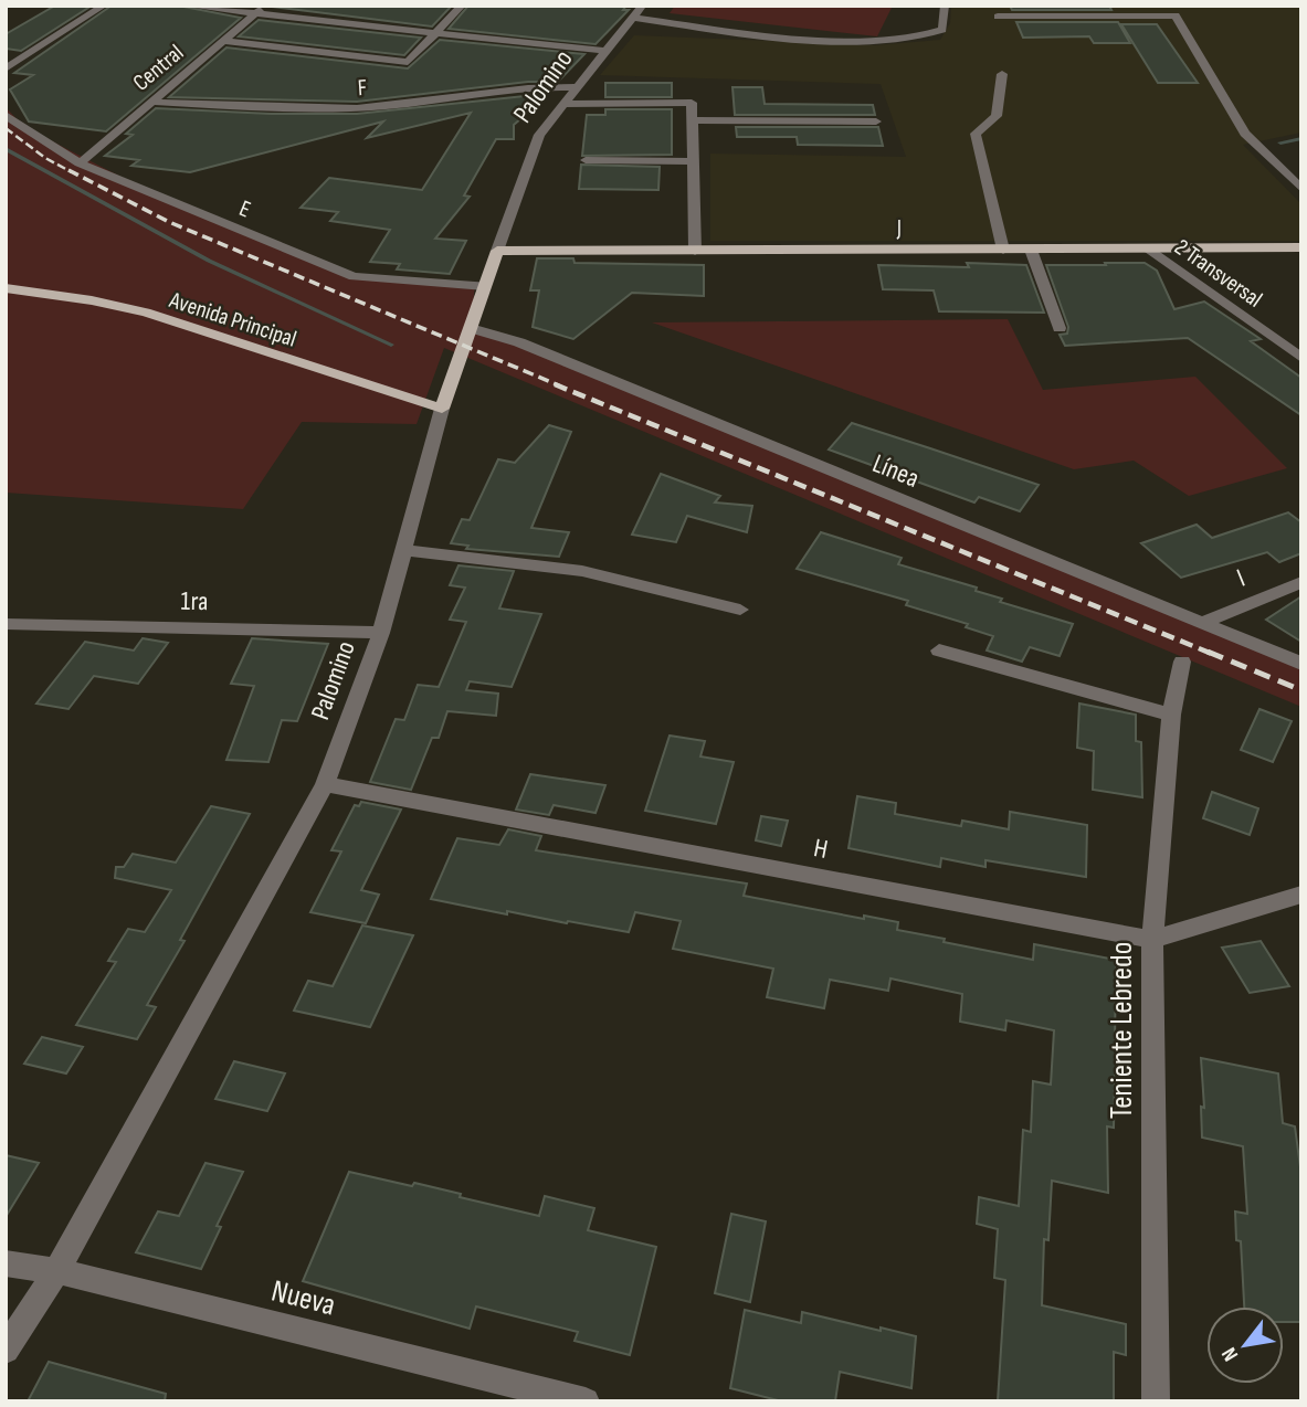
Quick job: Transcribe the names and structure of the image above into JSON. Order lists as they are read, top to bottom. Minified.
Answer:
{"streets":{"main road":["Palomino","J","Avenida Principal"],"street":["Central","F","E","2 Transversal","Línea","I","1ra","H","Teniente Lebredo","Nueva"]},"crossings":[["Central","F"],["Central","E"],["Palomino","F"],["Palomino","E"],["Palomino","J"],["Palomino","Avenida Principal"],["Palomino","Línea"],["Palomino","1ra"],["Palomino","H"],["Palomino","Nueva"],["J","2 Transversal"],["Línea","I"],["H","Teniente Lebredo"]],"north":"bottom left"}
